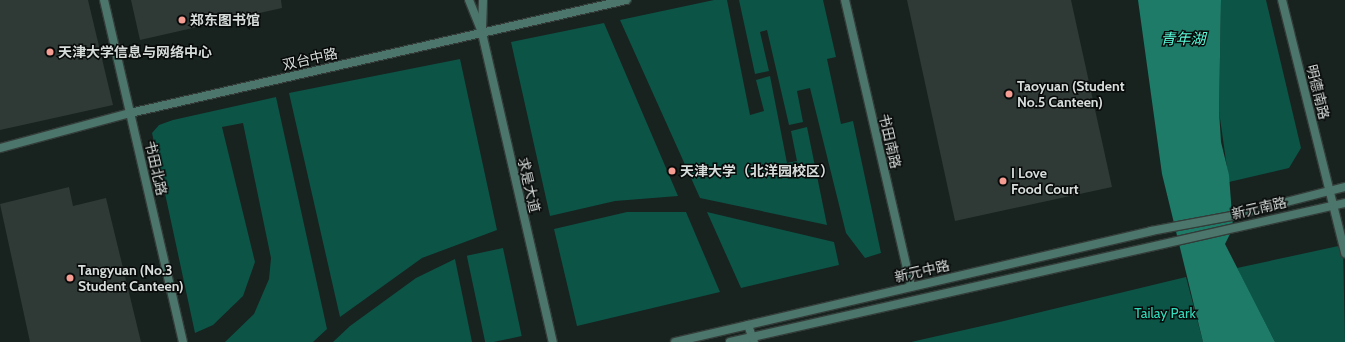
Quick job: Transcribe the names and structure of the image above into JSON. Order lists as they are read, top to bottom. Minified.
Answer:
{"streets":{"street":["双台中路","明德南路","书田南路","书田北路","求是大道","新元南路","新元中路"]},"crossings":[["双台中路","书田北路"],["双台中路","求是大道"],["明德南路","新元南路"],["明德南路","新元中路"],["书田南路","新元中路"],["新元南路","新元中路"]],"water":["青年湖"],"parks":["Tailay Park"],"places":["郑东图书馆","天津大学信息与网络中心","Taoyuan (Student No.5 Canteen)","天津大学（北洋园校区）","I Love Food Court","Tangyuan (No.3 Student Canteen)"]}
